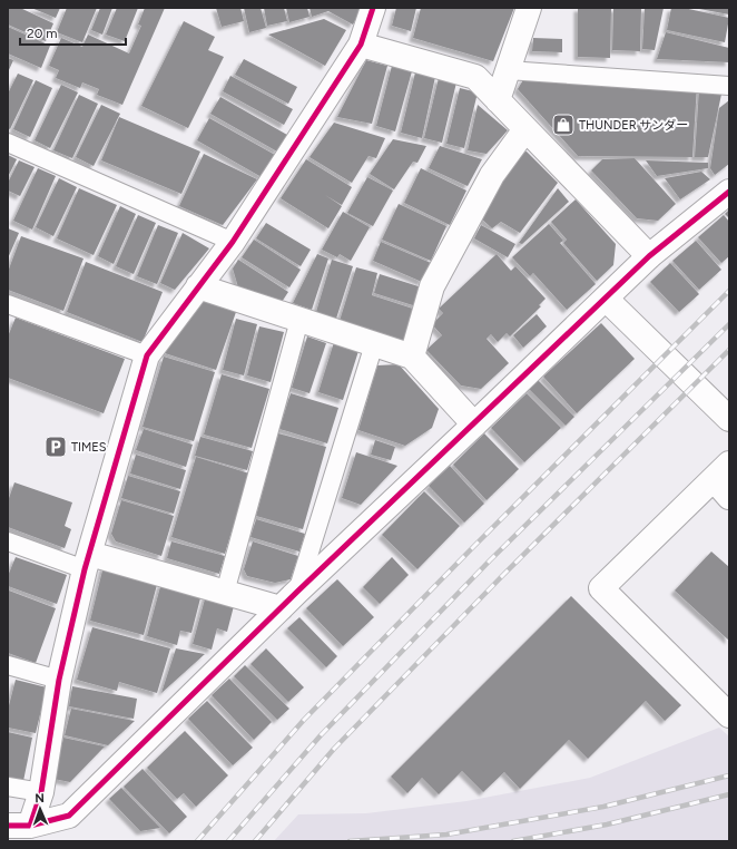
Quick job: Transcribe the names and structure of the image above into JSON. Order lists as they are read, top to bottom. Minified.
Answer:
{"places":{"shop":["THUNDER サンダー"],"parking":["TIMES"]},"scale_bar":"20 m","north":"top"}
